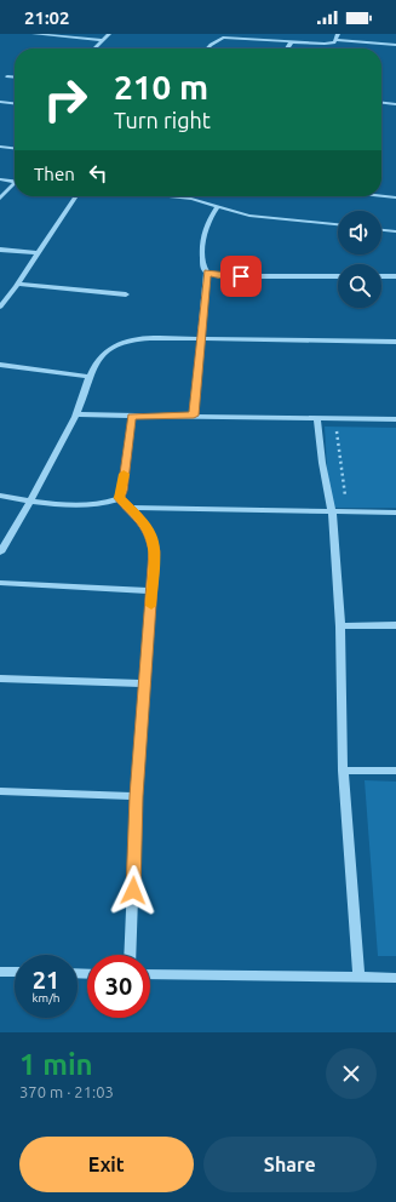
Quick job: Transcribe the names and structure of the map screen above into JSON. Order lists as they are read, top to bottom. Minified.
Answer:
{"page":{"status":"21:02","turn":["210 m","Turn right"],"then":"Then","speed":"21 km/h","limit":"30","heading":["1 min","370 m · 21:03"],"buttons":["Exit","Share"]}}
